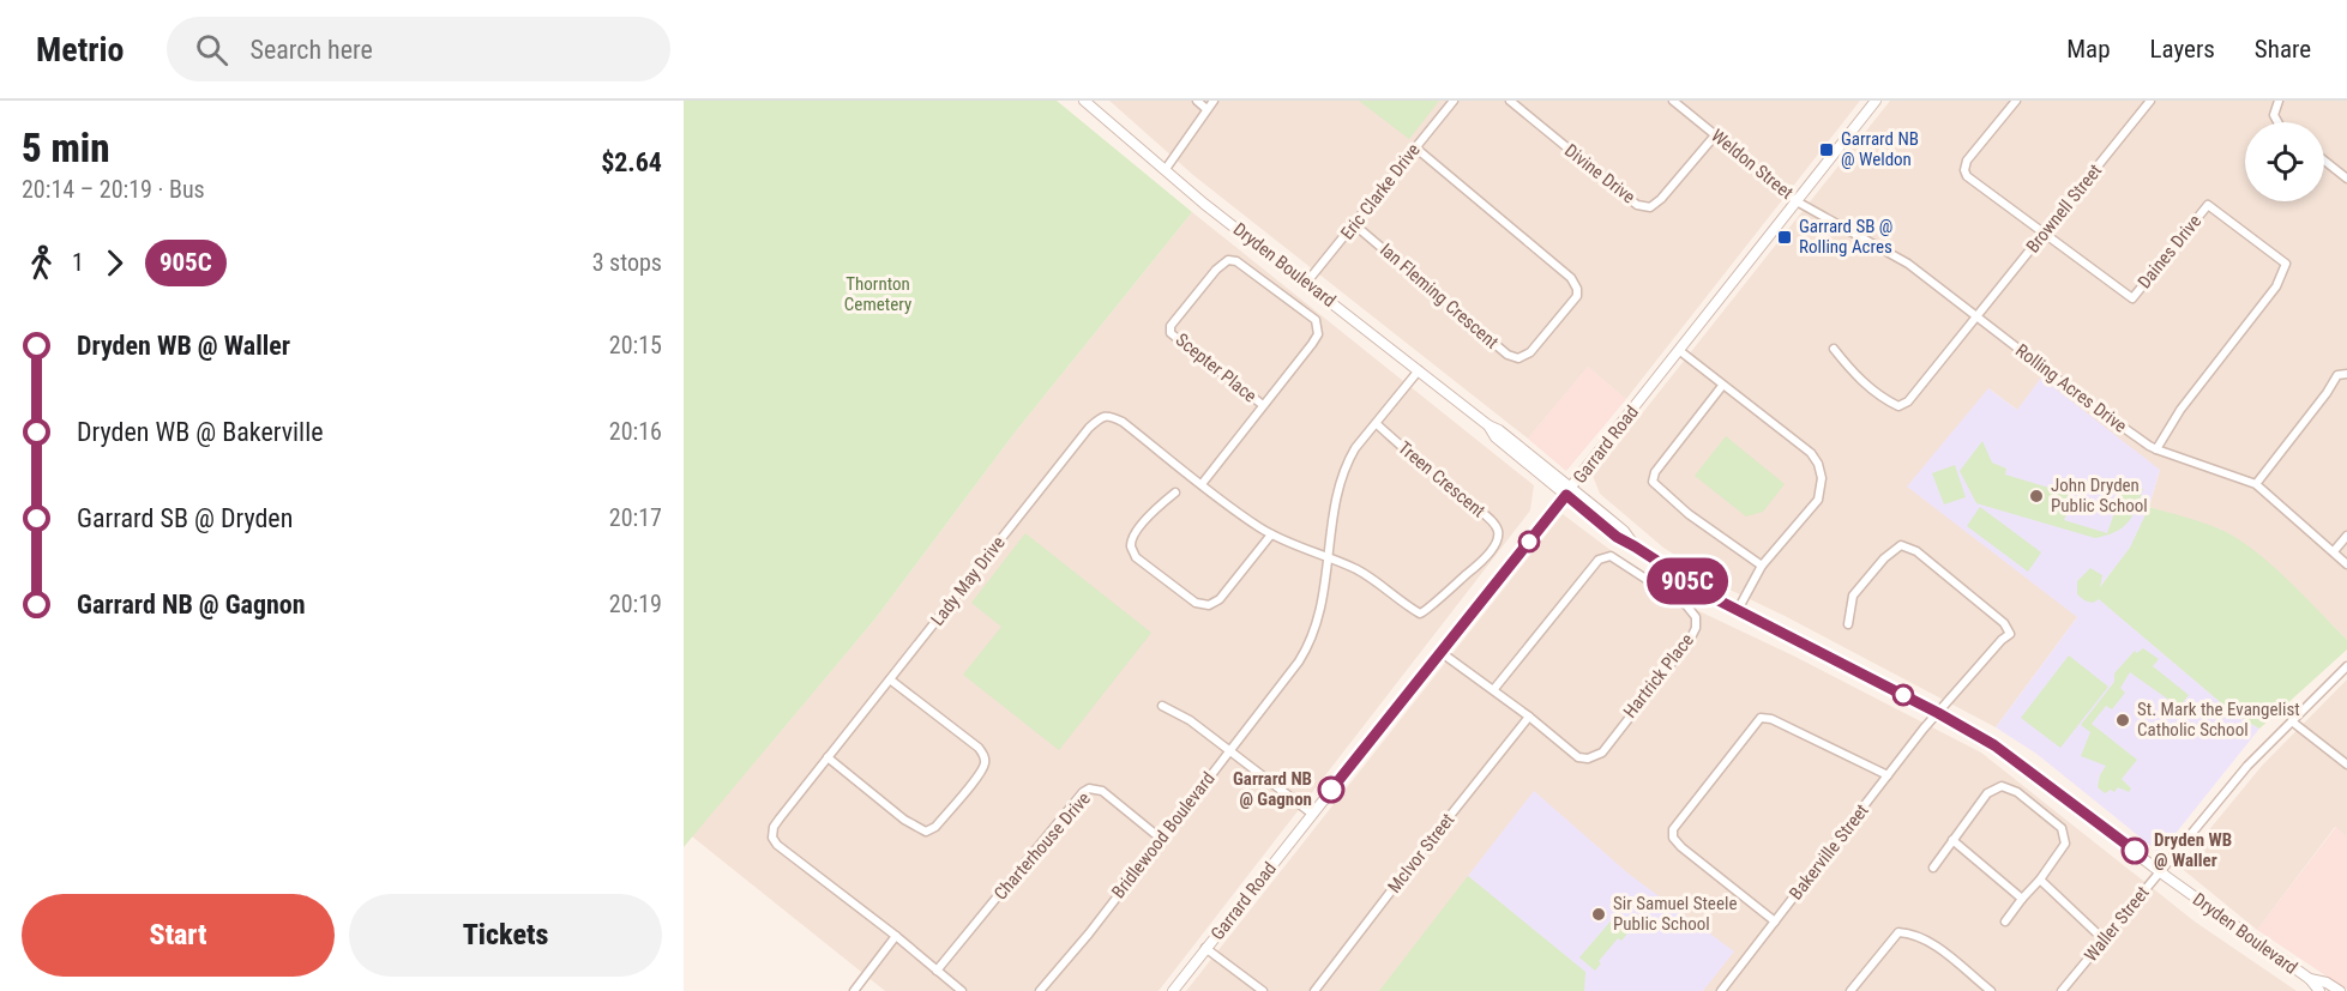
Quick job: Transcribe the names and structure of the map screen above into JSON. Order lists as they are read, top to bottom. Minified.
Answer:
{"streets":{"street":["Weldon Street","Divine Drive","Eric Clarke Drive","Brownell Street","Daines Drive","Dryden Boulevard","Ian Fleming Crescent","Scepter Place","Rolling Acres Drive","Garrard Road","Treen Crescent","Lady May Drive","Hartrick Place","Bridlewood Boulevard","Charterhouse Drive","Bakerville Street","McIvor Street","Waller Street"]},"crossings":[["Weldon Street","Divine Drive"],["Weldon Street","Rolling Acres Drive"],["Weldon Street","Garrard Road"],["Eric Clarke Drive","Dryden Boulevard"],["Eric Clarke Drive","Ian Fleming Crescent"],["Brownell Street","Daines Drive"],["Brownell Street","Rolling Acres Drive"],["Daines Drive","Rolling Acres Drive"],["Dryden Boulevard","Garrard Road"],["Dryden Boulevard","Bridlewood Boulevard"],["Dryden Boulevard","Bakerville Street"],["Dryden Boulevard","Waller Street"],["Scepter Place","Lady May Drive"],["Rolling Acres Drive","Garrard Road"],["Garrard Road","Hartrick Place"],["Treen Crescent","Lady May Drive"],["Treen Crescent","Bridlewood Boulevard"],["Lady May Drive","Bridlewood Boulevard"],["Hartrick Place","McIvor Street"],["Bridlewood Boulevard","Charterhouse Drive"]],"parks":["Thornton Cemetery"],"places":{"transit":["Garrard NB @ Weldon","Garrard SB @ Rolling Acres"],"other":["John Dryden Public School","St. Mark the Evangelist Catholic School","Garrard NB @ Gagnon","Dryden WB @ Waller","Sir Samuel Steele Public School"]},"lines":["bus line 905C"],"page":{"header":"Metrio","search":"Search here","nav":["Map","Layers","Share"],"heading":["5 min","20:14 – 20:19 · Bus","$2.64"],"on_map":"905C","legs":["1","905C","3 stops"],"list":[{"name":"Dryden WB @ Waller","value":"20:15"},{"name":"Dryden WB @ Bakerville","value":"20:16"},{"name":"Garrard SB @ Dryden","value":"20:17"},{"name":"Garrard NB @ Gagnon","value":"20:19"}],"buttons":["Start","Tickets"]}}
